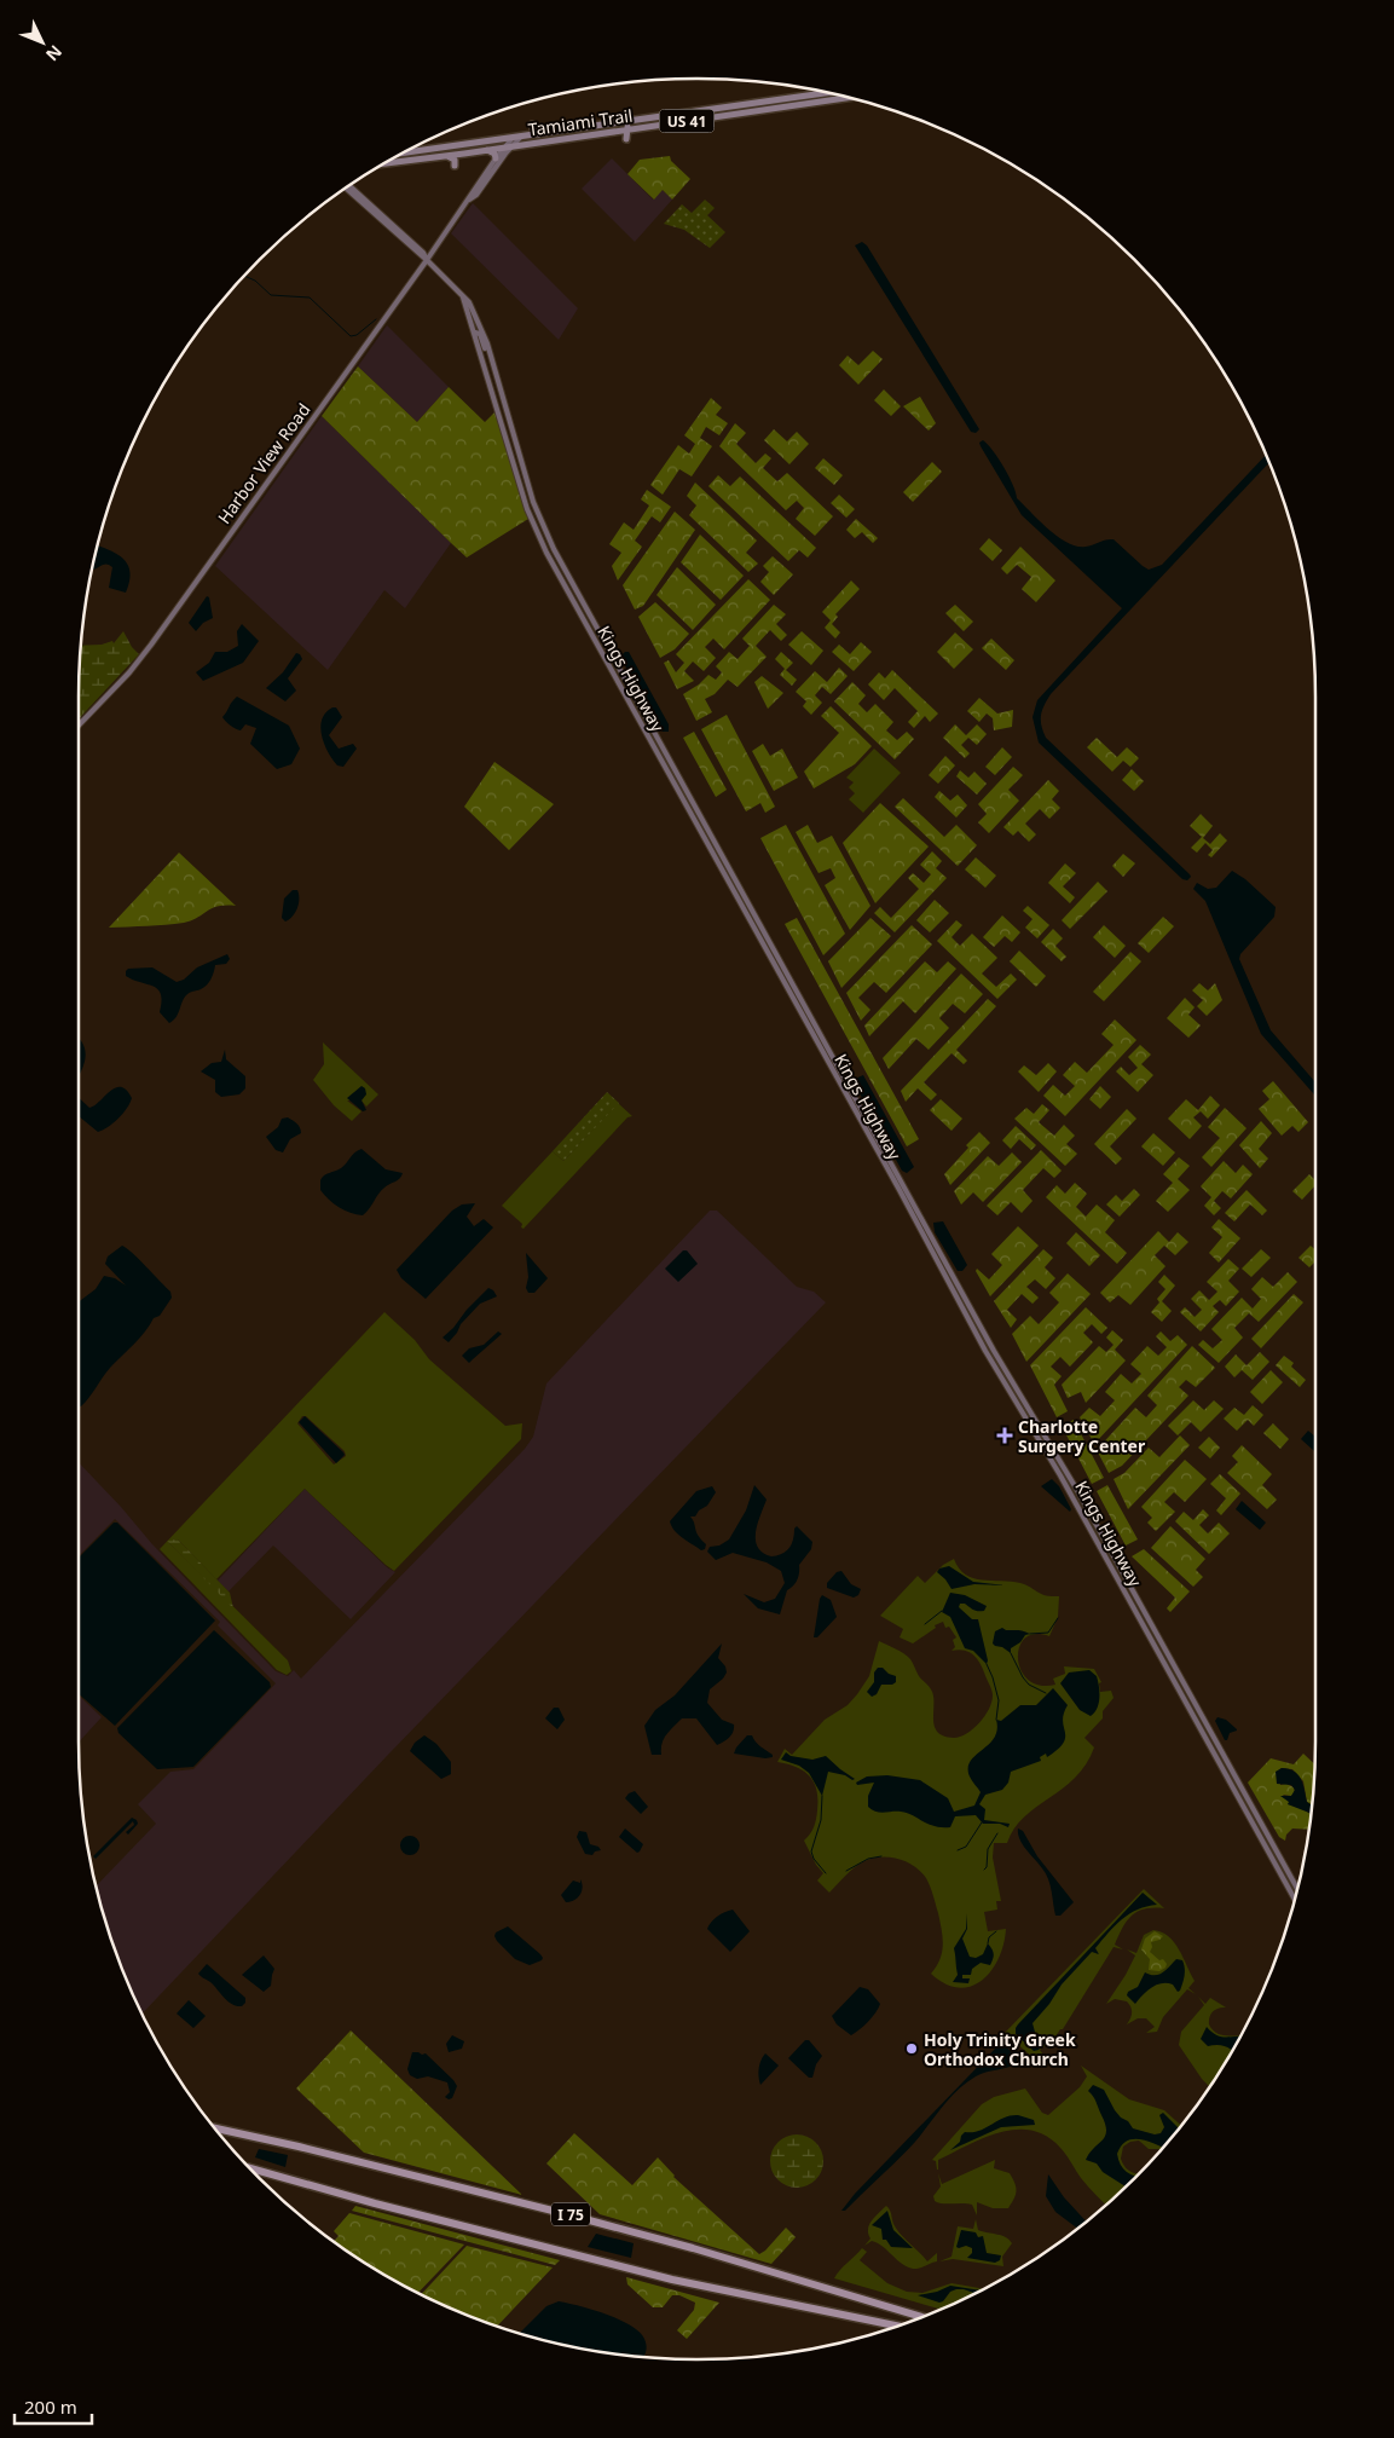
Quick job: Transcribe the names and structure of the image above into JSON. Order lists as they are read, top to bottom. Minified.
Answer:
{"streets":{"highway":["I 75"],"main road":["US 41","Tamiami Trail","Harbor View Road","Kings Highway"]},"crossings":[["Tamiami Trail","Harbor View Road"],["Harbor View Road","Kings Highway"]],"places":{"health":["Charlotte Surgery Center"],"other":["Holy Trinity Greek Orthodox Church"]},"scale_bar":"200 m","north":"bottom right"}
